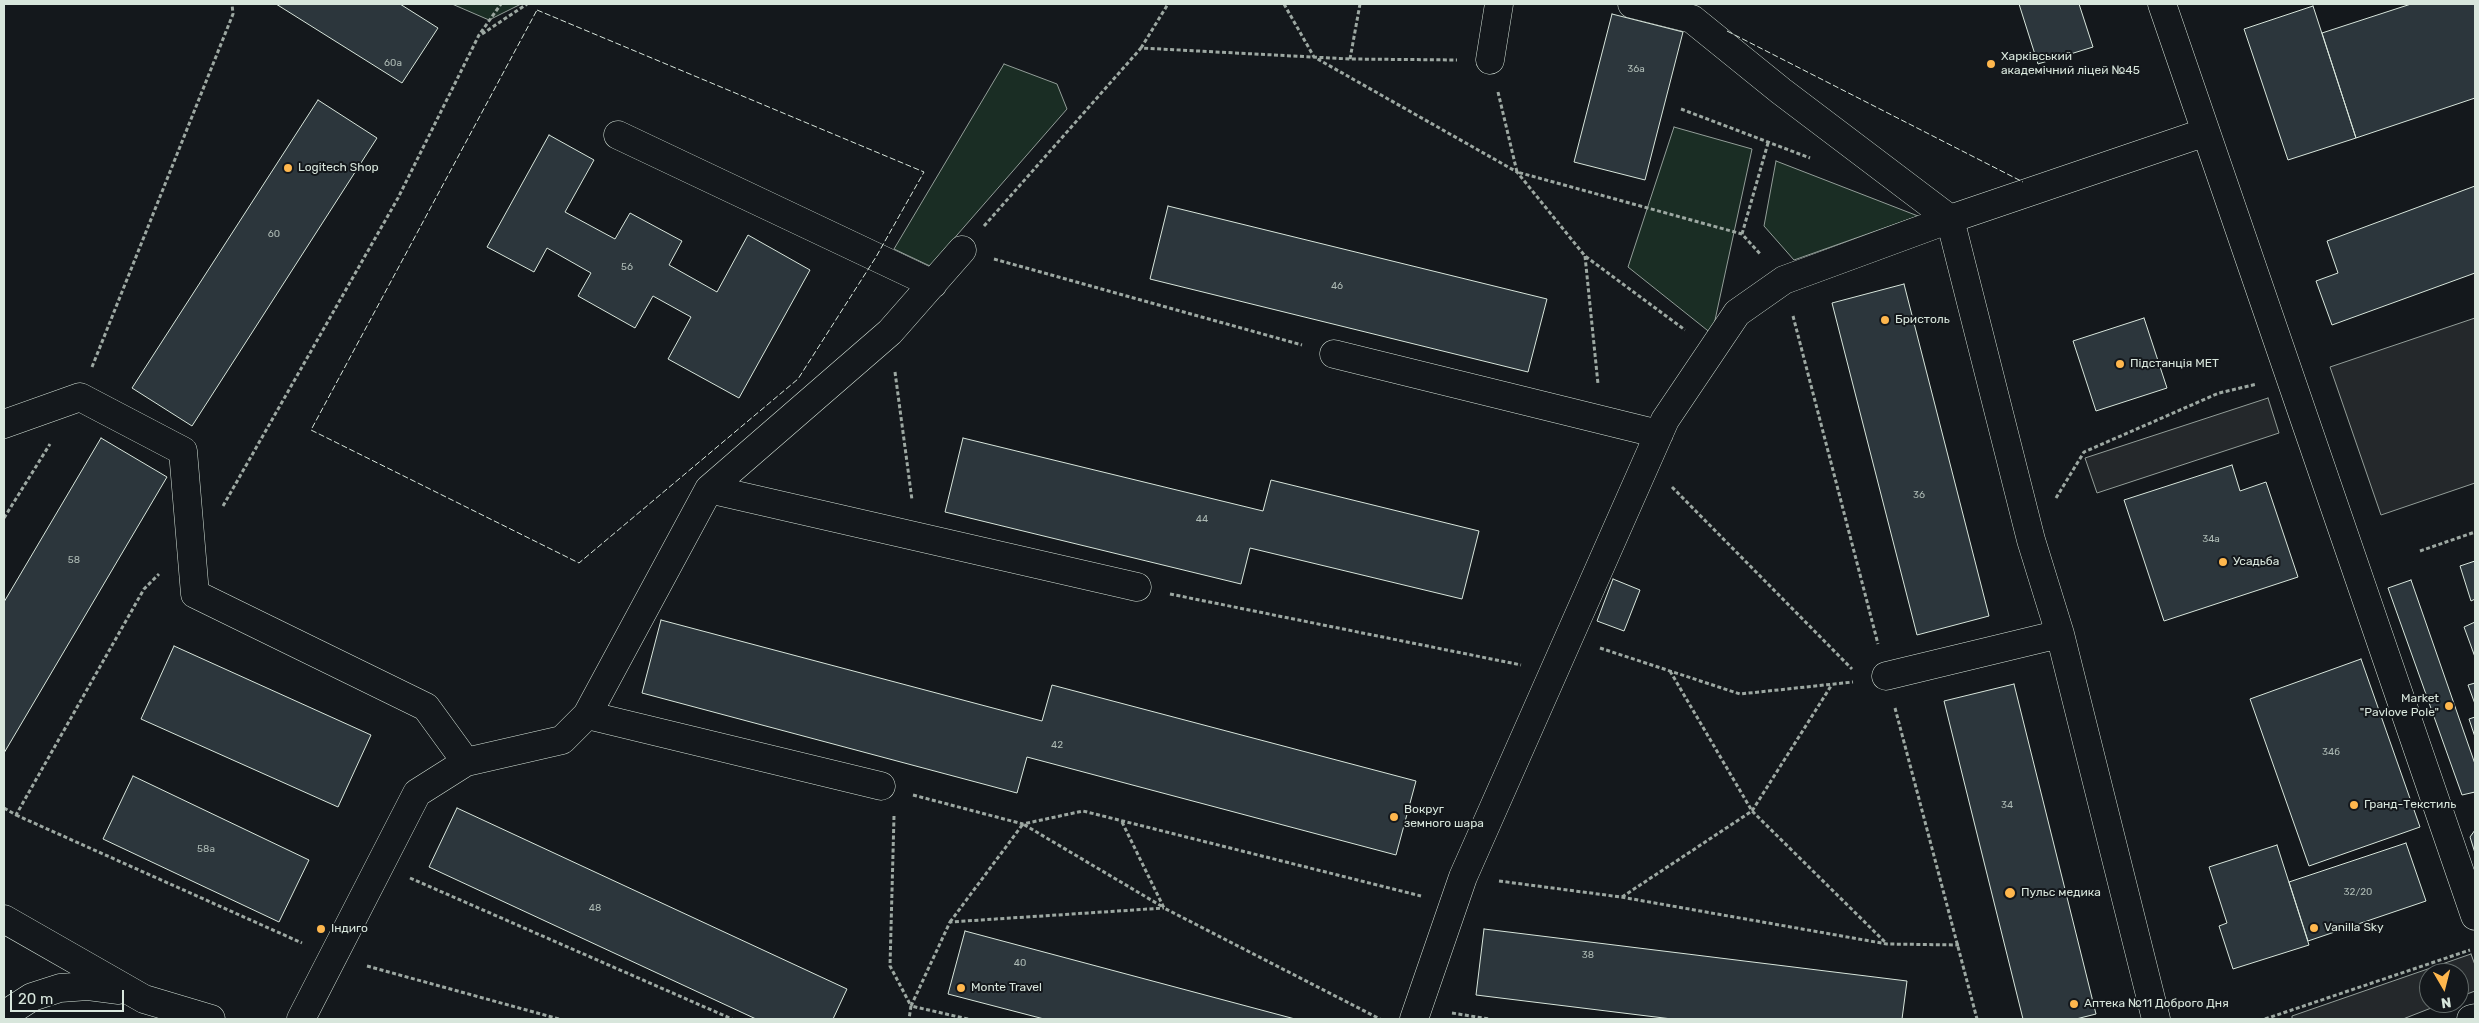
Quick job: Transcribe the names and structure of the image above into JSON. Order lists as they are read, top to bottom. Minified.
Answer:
{"places":["Харківський академічний ліцей №45","Logitech Shop","Бристоль","Підстанція МЕТ","Усадьба","Market \"Pavlove Pole\"","Гранд-Текстиль","Вокруг земного шара","Пульс медика","Vanilla Sky","Індиго","Monte Travel","Аптека №11 Доброго Дня"],"house_numbers":["60а","36а","60","56","46","36","44","34а","58","42","34б","34","58а","32/20","48","38","40"],"scale_bar":"20 m","north":"bottom"}
